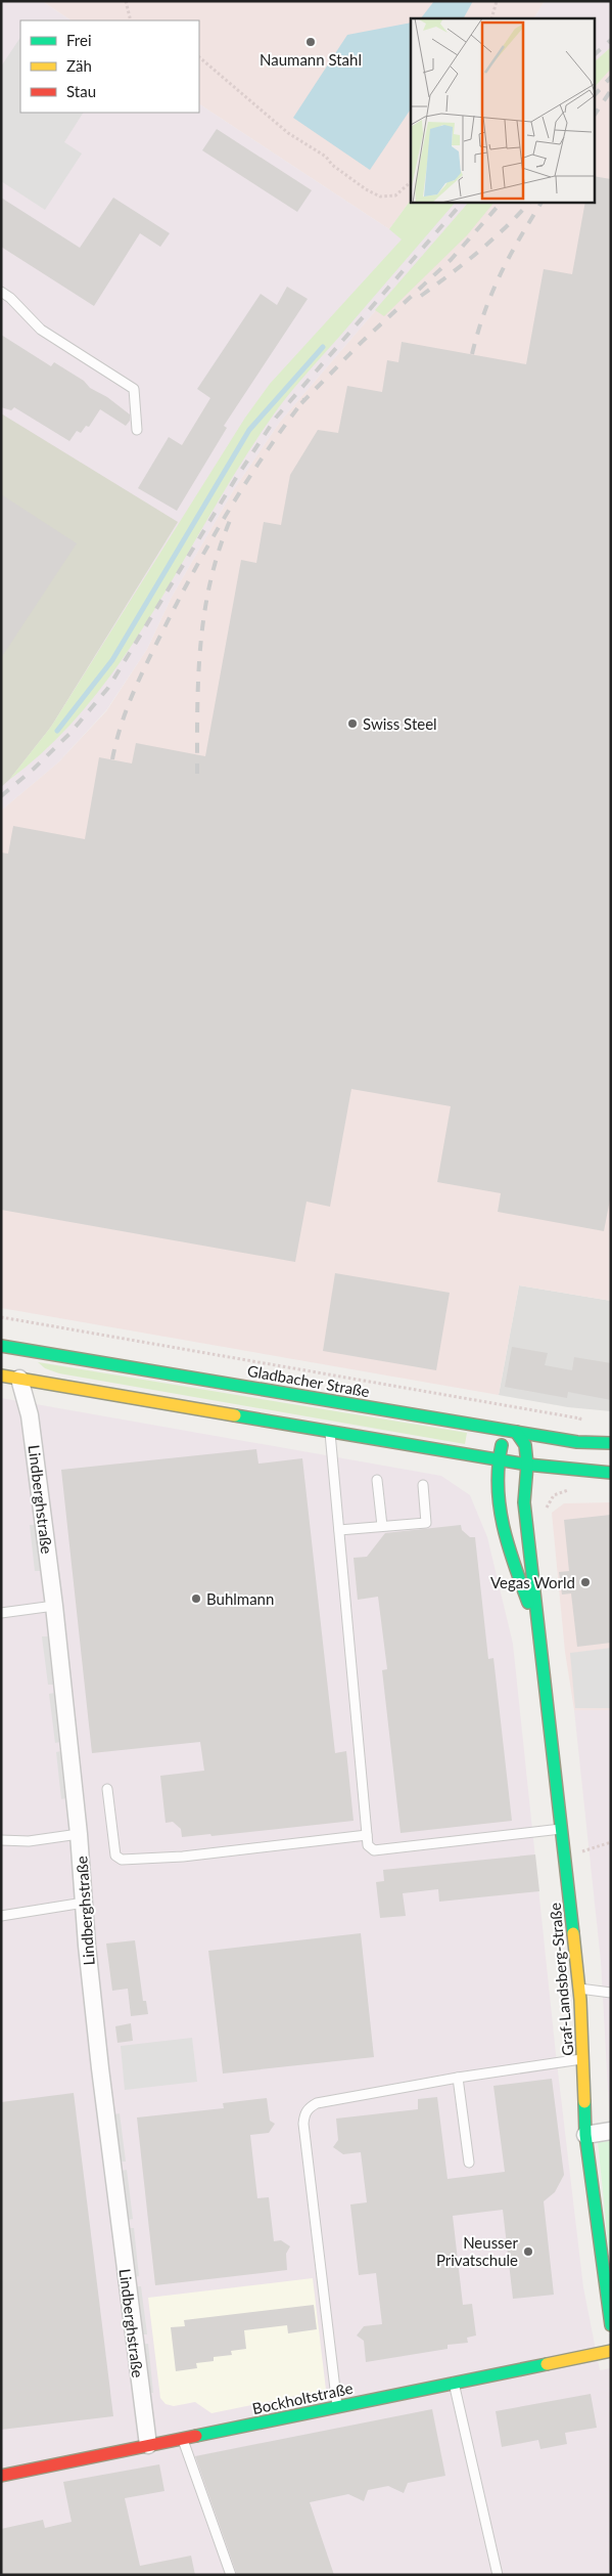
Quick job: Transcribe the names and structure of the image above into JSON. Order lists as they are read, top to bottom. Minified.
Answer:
{"streets":{"street":["Gladbacher Straße","Lindberghstraße","Graf-Landsberg-Straße","Bockholtstraße"]},"crossings":[["Gladbacher Straße","Graf-Landsberg-Straße"],["Lindberghstraße","Bockholtstraße"]],"places":["Naumann Stahl","Swiss Steel","Vegas World","Buhlmann","Neusser Privatschule"],"legend":["Frei","Zäh","Stau"]}
